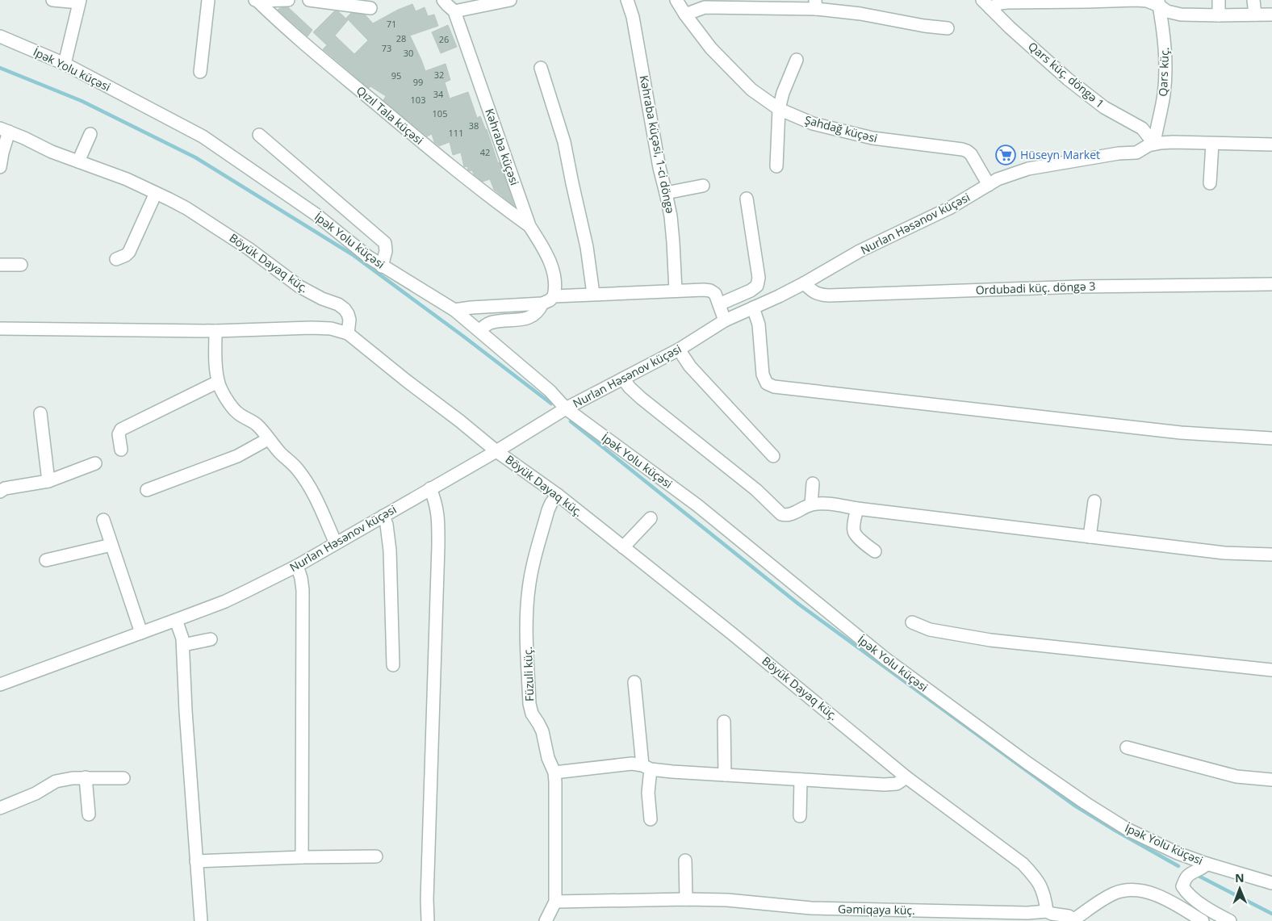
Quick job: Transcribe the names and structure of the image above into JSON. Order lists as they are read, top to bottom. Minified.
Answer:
{"streets":{"street":["İpək Yolu küçəsi","Qars küç.","Qars küç. döngə 1","Qızıl Tala küçəsi","Şahdağ küçəsi","Kəhraba küçəsi, 1-ci döngə","Kəhraba küçəsi","Nurlan Həsənov küçəsi","Böyük Dayaq küç.","Ordubadi küç. döngə 3","Füzuli küç.","Gəmiqaya küç."]},"crossings":[["İpək Yolu küçəsi","Nurlan Həsənov küçəsi"],["Qars küç.","Qars küç. döngə 1"],["Qars küç.","Nurlan Həsənov küçəsi"],["Qars küç. döngə 1","Nurlan Həsənov küçəsi"],["Qızıl Tala küçəsi","Kəhraba küçəsi"],["Şahdağ küçəsi","Nurlan Həsənov küçəsi"],["Nurlan Həsənov küçəsi","Böyük Dayaq küç."],["Nurlan Həsənov küçəsi","Ordubadi küç. döngə 3"],["Böyük Dayaq küç.","Füzuli küç."],["Böyük Dayaq küç.","Gəmiqaya küç."],["Füzuli küç.","Gəmiqaya küç."]],"places":{"supermarket":["Hüseyn Market"]},"house_numbers":["71","28","26","73","30","32","95","99","34","103","105","38","111","42"],"north":"top"}
